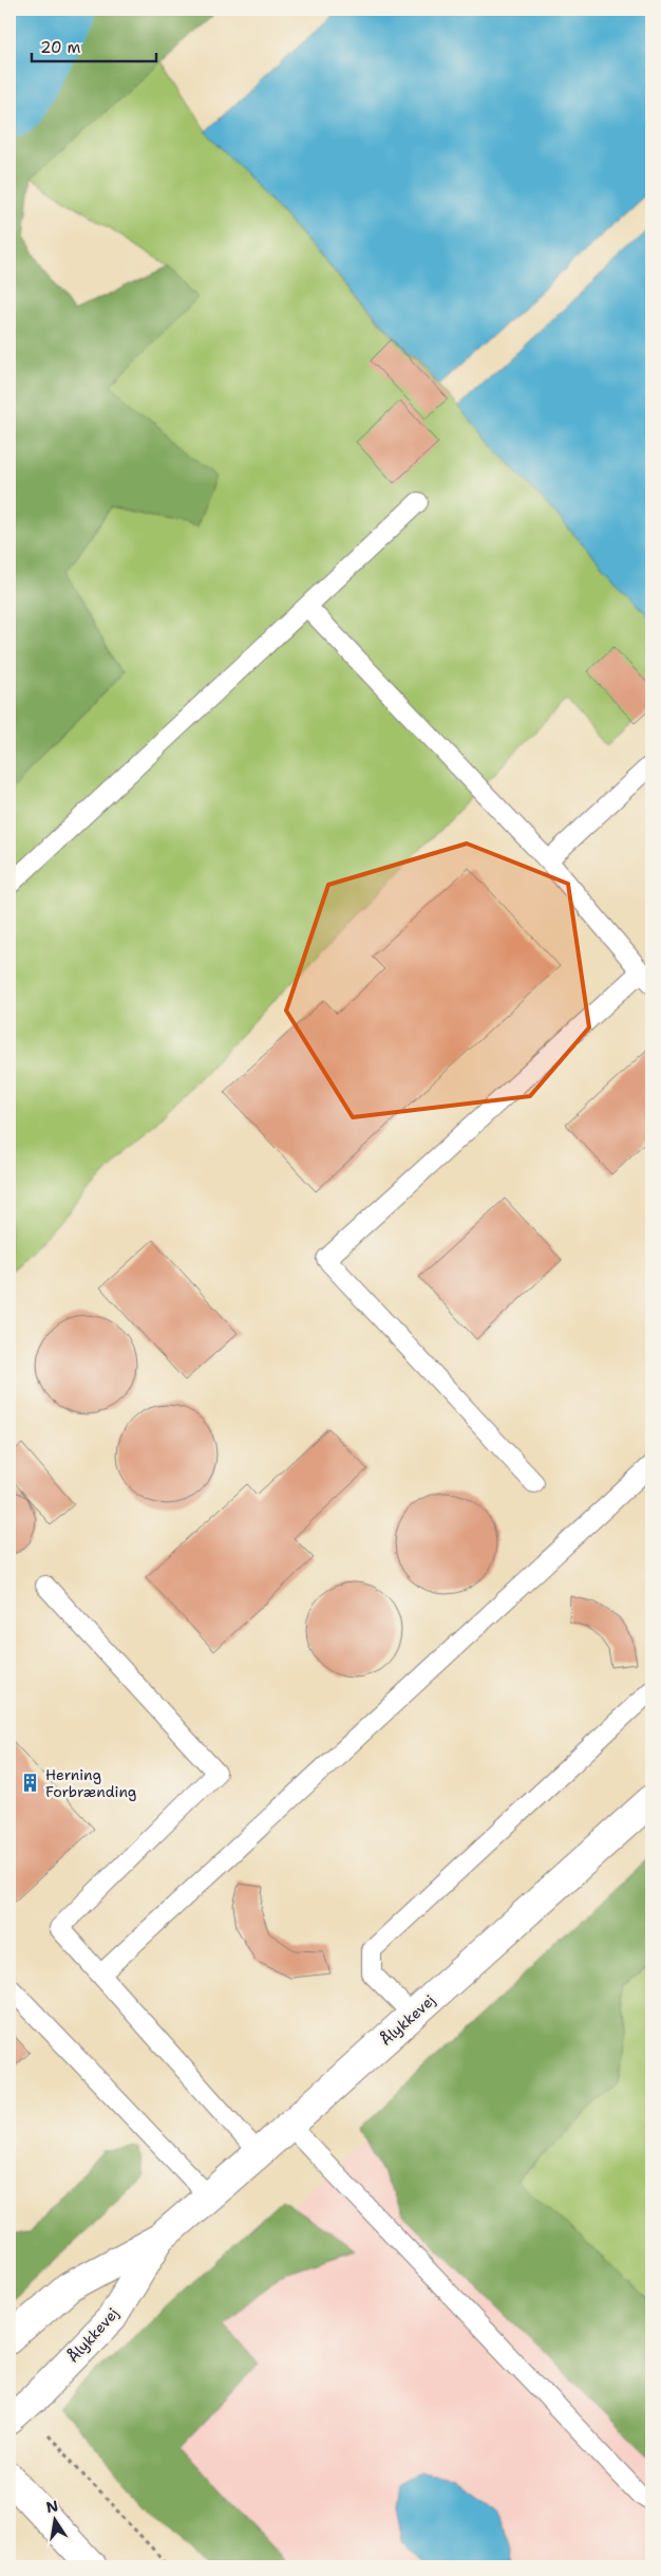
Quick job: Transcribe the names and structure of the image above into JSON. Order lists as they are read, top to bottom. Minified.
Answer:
{"streets":{"street":["Ålykkevej"]},"places":{"building":["Herning Forbrænding"]},"scale_bar":"20 m","north":"top"}
